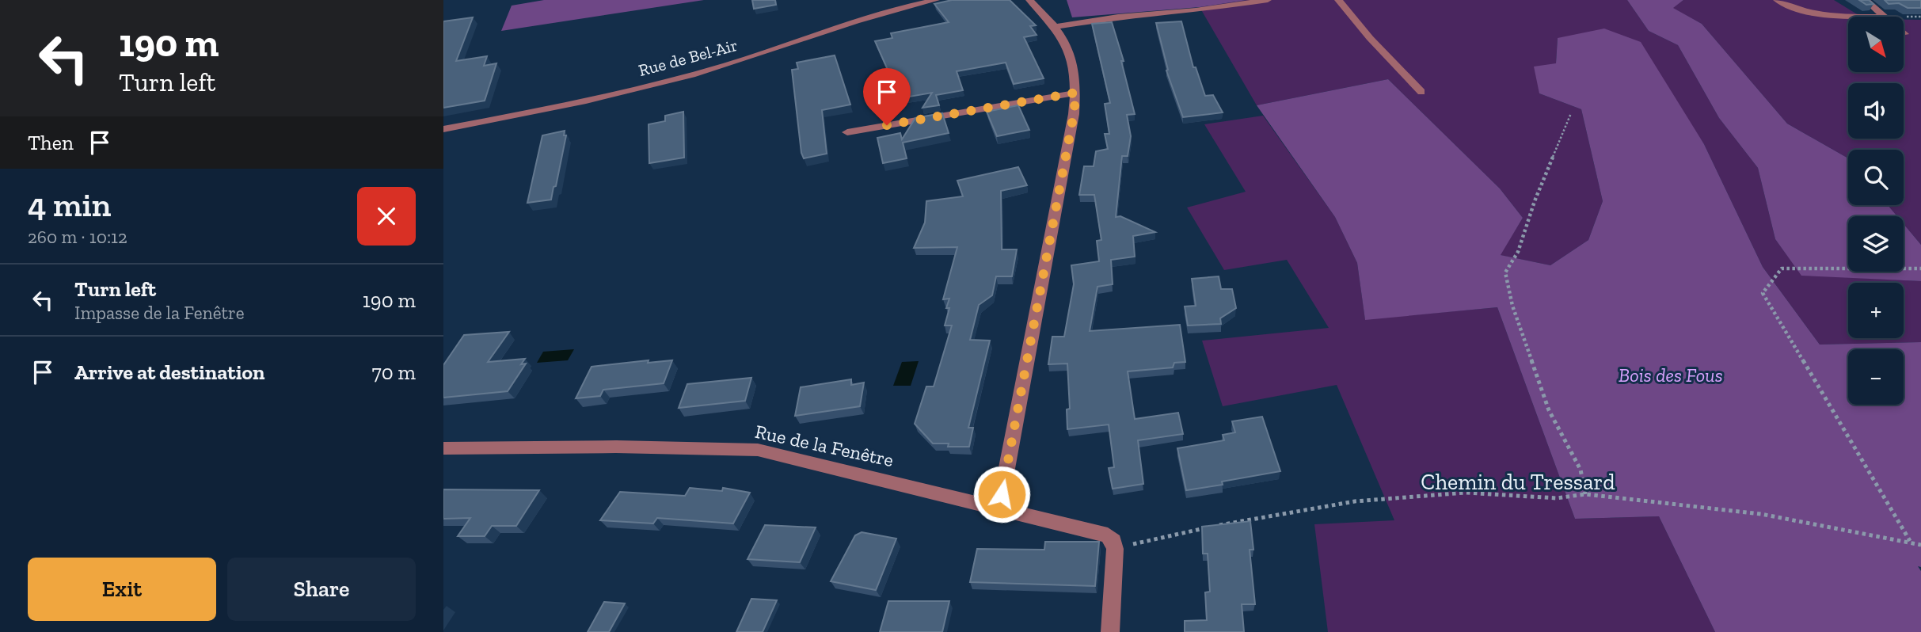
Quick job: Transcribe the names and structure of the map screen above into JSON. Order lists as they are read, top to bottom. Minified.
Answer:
{"streets":{"street":["Rue de Bel-Air","Rue de la Fenêtre"],"path":["Chemin du Tressard"]},"crossings":[["Rue de la Fenêtre","Chemin du Tressard"]],"parks":["Bois des Fous"],"north":"bottom right","page":{"turn":["190 m","Turn left"],"map_buttons":["+","−"],"then":"Then","heading":["4 min","260 m · 10:12"],"list":[{"name":"Turn left","note":"Impasse de la Fenêtre","value":"190 m"},{"name":"Arrive at destination","value":"70 m"}],"buttons":["Exit","Share"]}}
